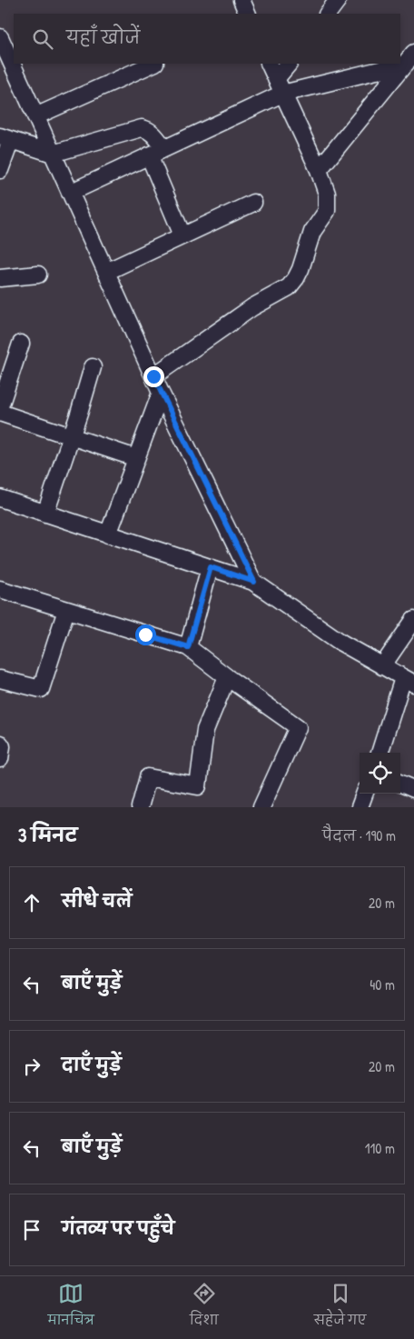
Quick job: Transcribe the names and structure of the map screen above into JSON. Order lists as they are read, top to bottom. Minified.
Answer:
{"page":{"search":"यहाँ खोजें","heading":["3 मिनट","पैदल · 190 m"],"list":[["सीधे चलें","20 m"],["बाएँ मुड़ें","40 m"],["दाएँ मुड़ें","20 m"],["बाएँ मुड़ें","110 m"],"गंतव्य पर पहुँचे"],"nav":["मानचित्र","दिशा","सहेजे गए"]}}
